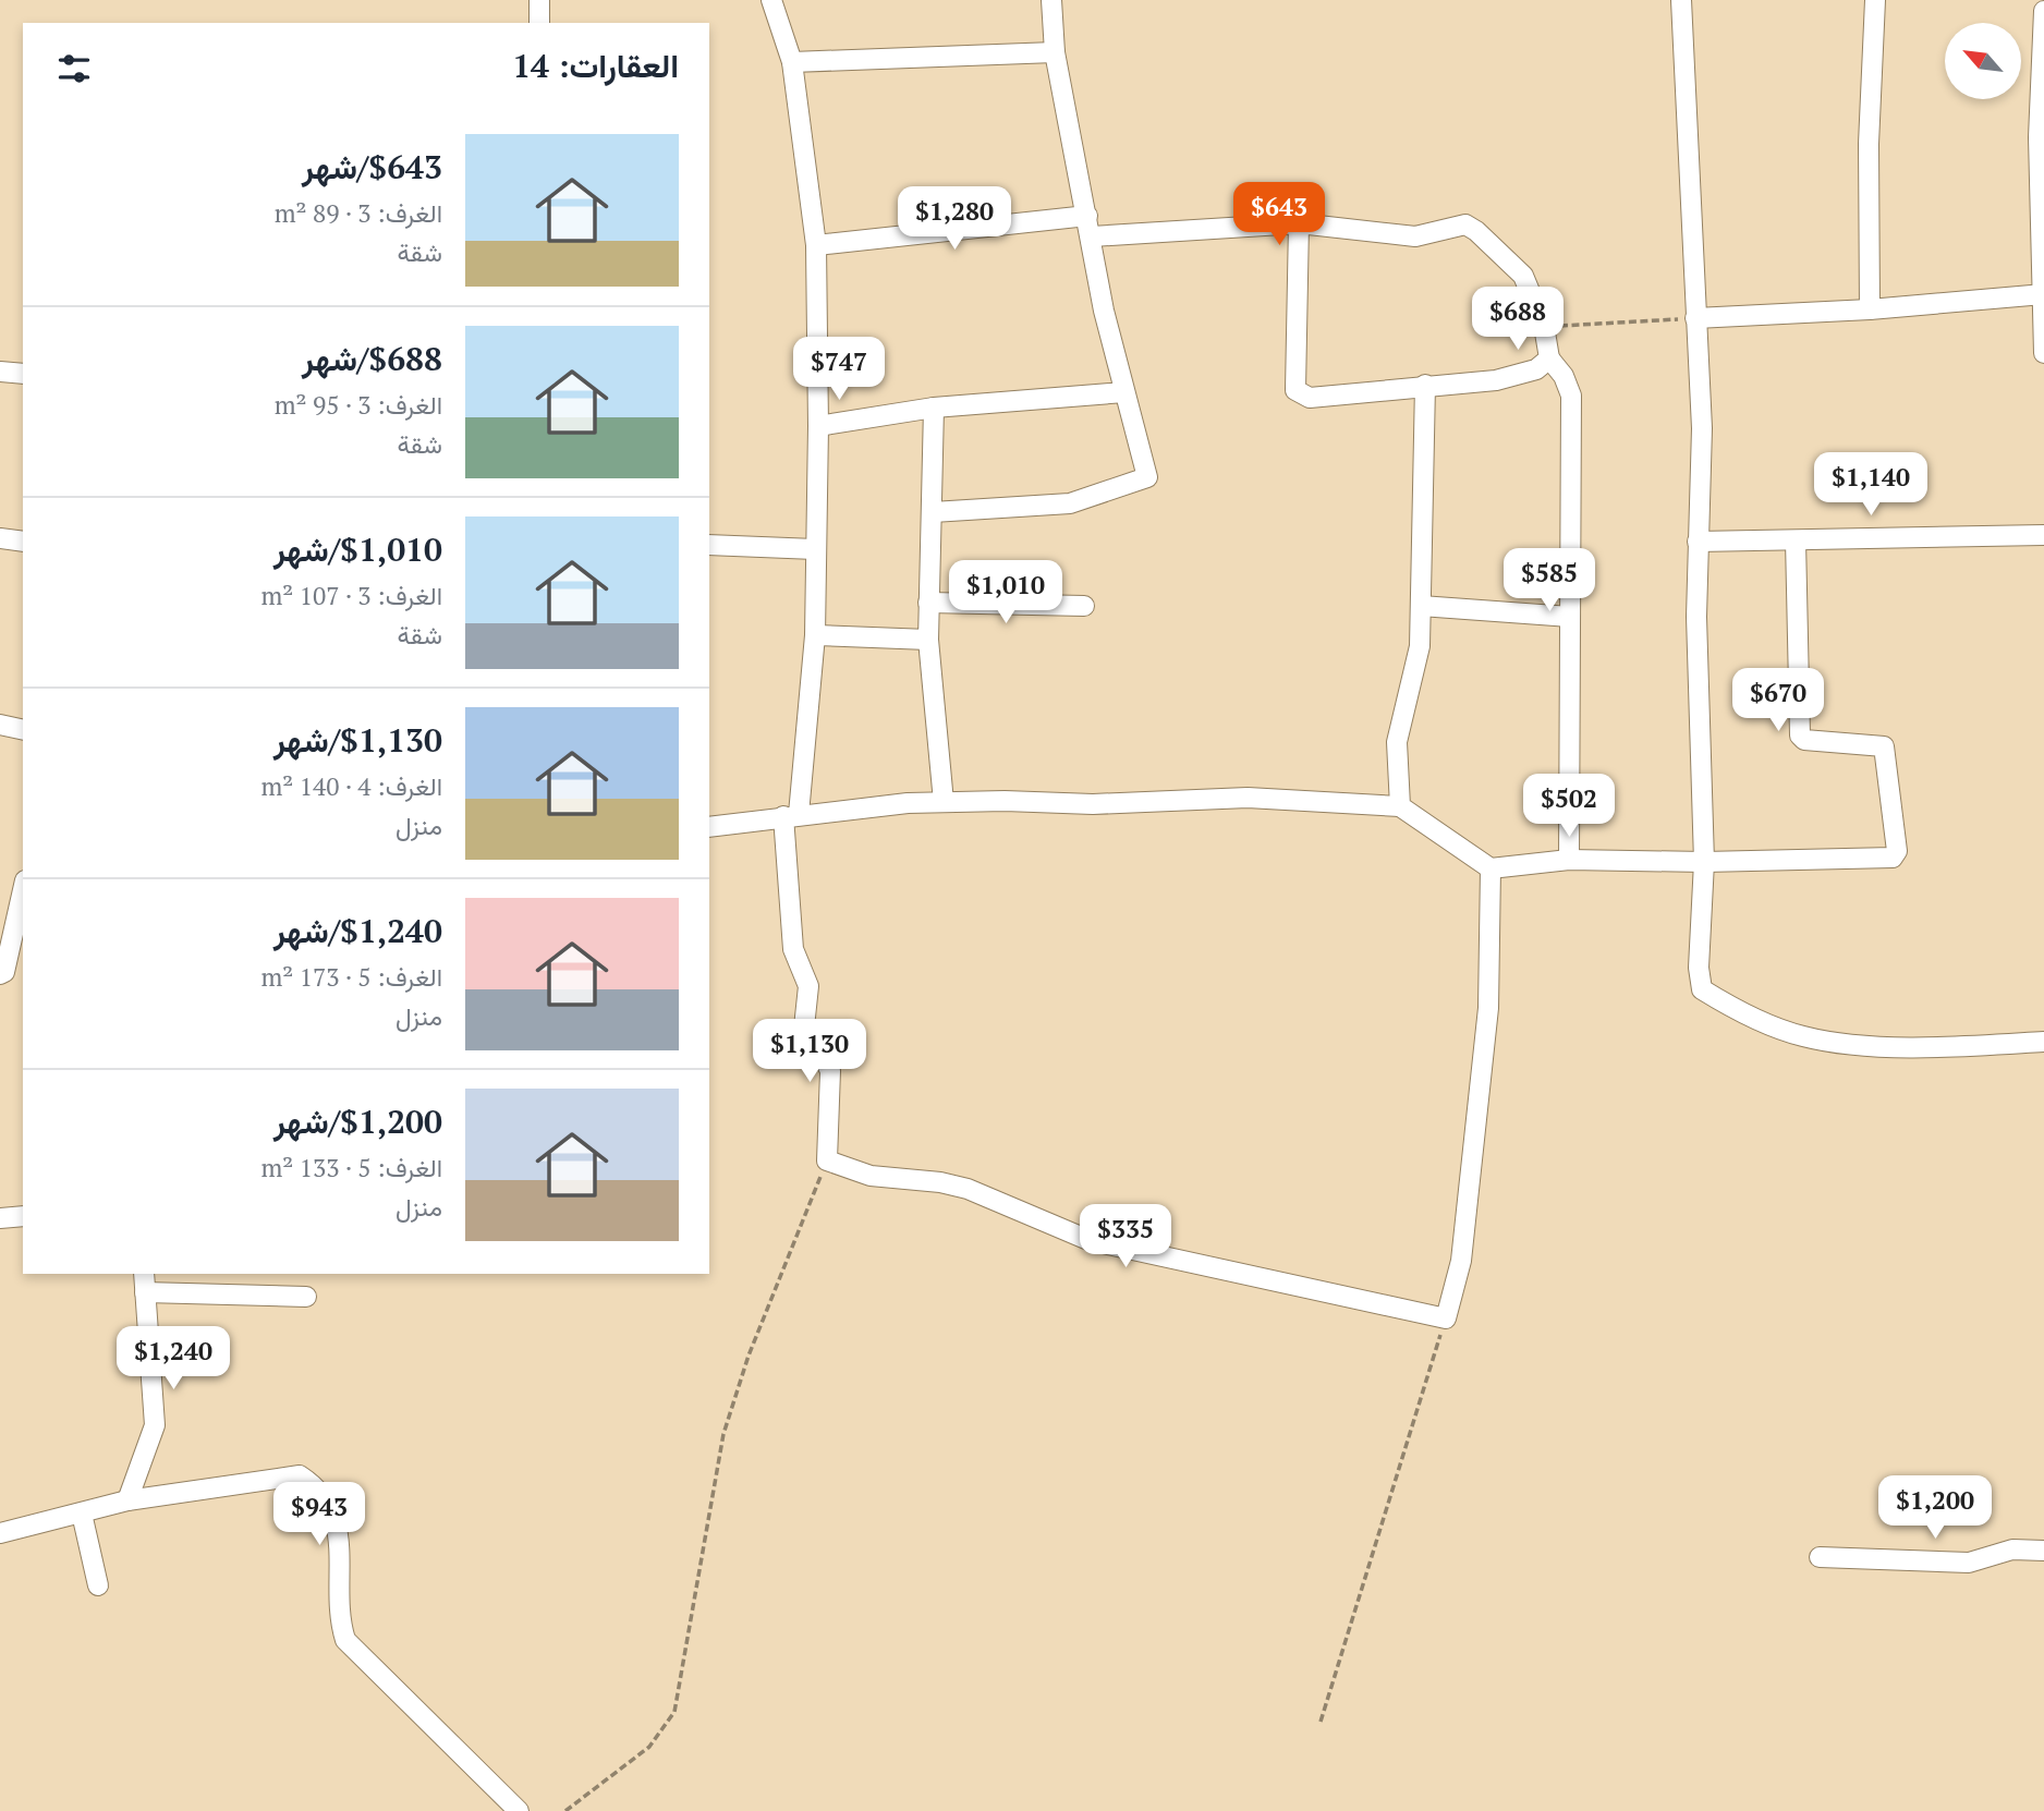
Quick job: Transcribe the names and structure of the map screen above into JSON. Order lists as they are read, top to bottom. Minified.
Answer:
{"north":"top left","page":{"heading":"العقارات: 14","list":[{"name":"$643/شهر","note":"الغرف: 3 · 89 m² · شقة"},{"name":"$688/شهر","note":"الغرف: 3 · 95 m² · شقة"},{"name":"$1,010/شهر","note":"الغرف: 3 · 107 m² · شقة"},{"name":"$1,130/شهر","note":"الغرف: 4 · 140 m² · منزل"},{"name":"$1,240/شهر","note":"الغرف: 5 · 173 m² · منزل"},{"name":"$1,200/شهر","note":"الغرف: 5 · 133 m² · منزل"}],"price":["$643","$1,280","$688","$747","$1,140","$585","$1,010","$670","$502","$1,130","$335","$1,240","$1,200","$943"]}}
